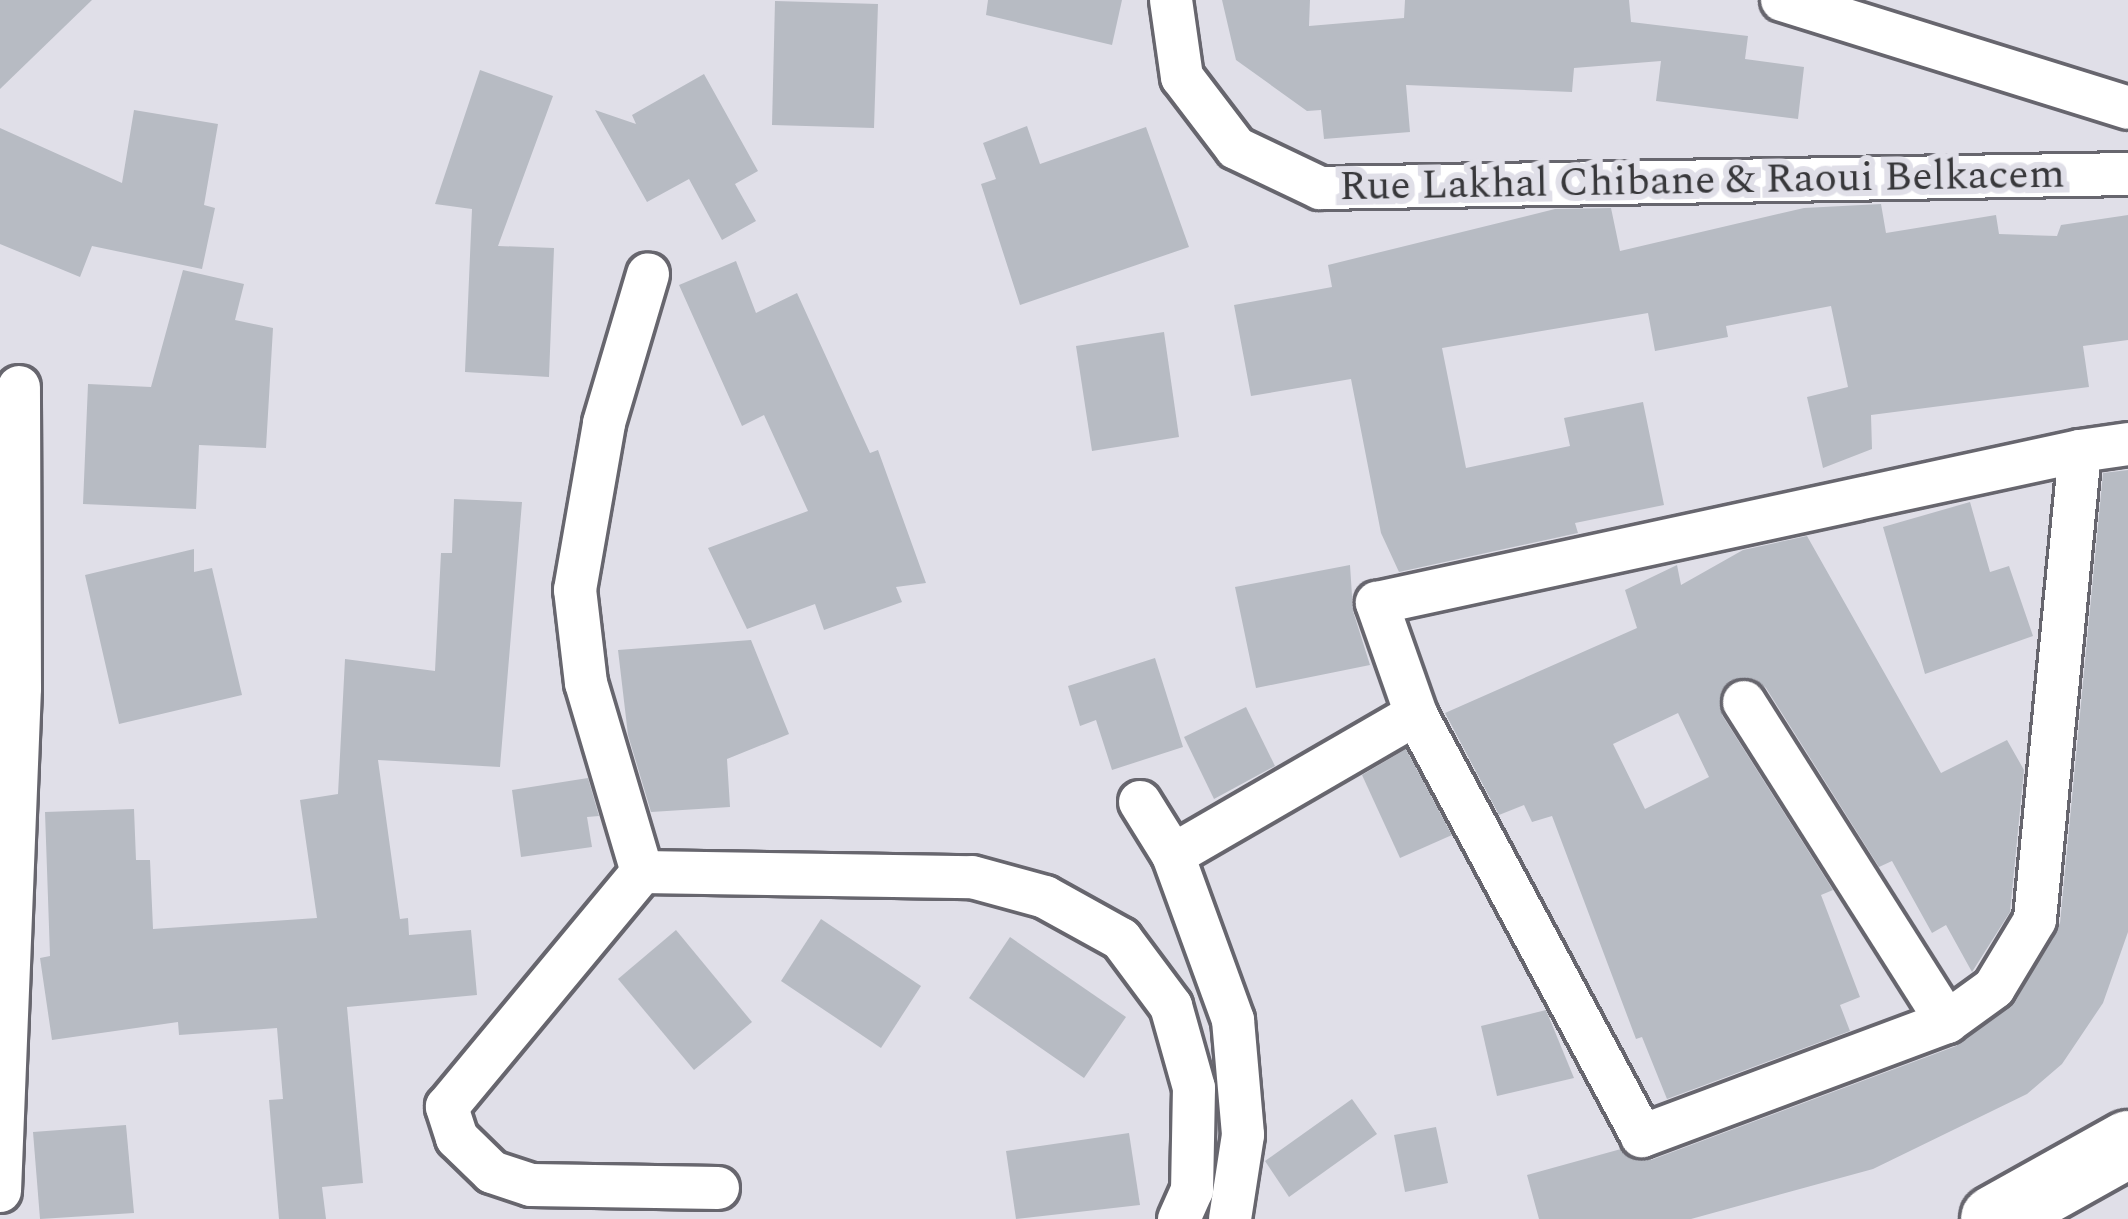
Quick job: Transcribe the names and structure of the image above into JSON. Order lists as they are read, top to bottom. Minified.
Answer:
{"streets":{"street":["Rue Lakhal Chibane & Raoui Belkacem"]}}
